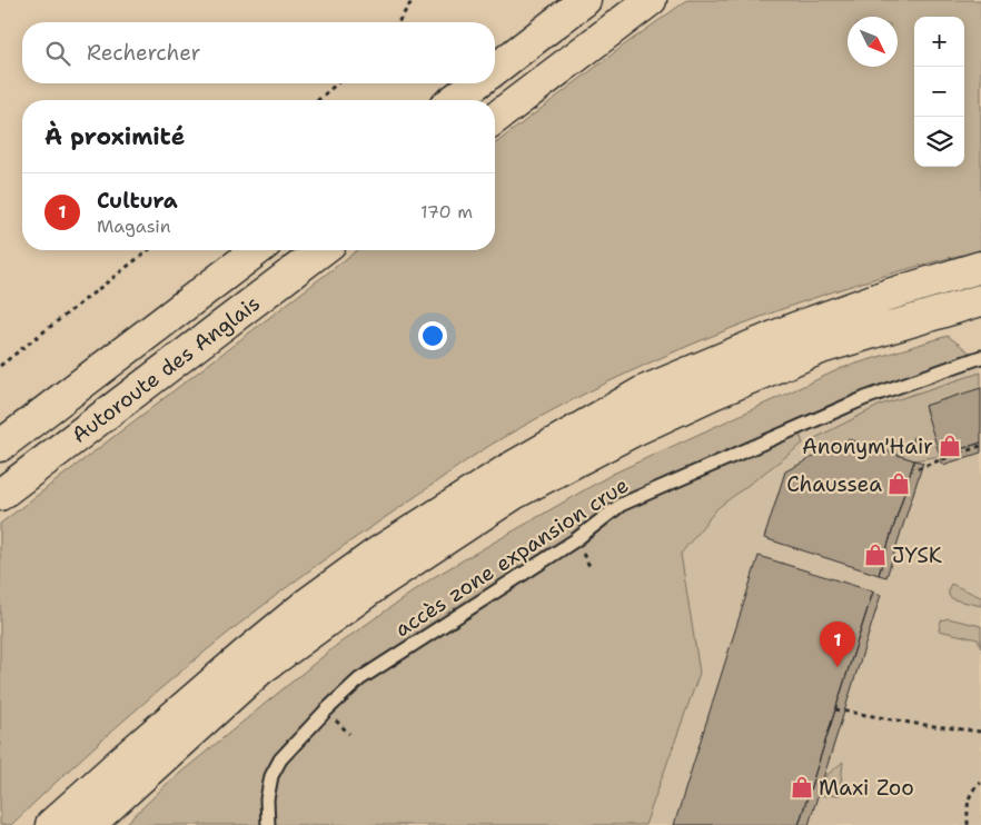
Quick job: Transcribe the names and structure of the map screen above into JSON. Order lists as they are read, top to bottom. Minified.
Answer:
{"streets":{"highway":["Autoroute des Anglais"],"lane":["accès zone expansion crue"]},"places":{"shop":["Anonym'Hair","Chaussea","JYSK","Maxi Zoo"]},"north":"bottom right","page":{"map_buttons":["+","−"],"search":"Rechercher","heading":"À proximité","list":[{"mark":"1","name":"Cultura","note":"Magasin","value":"170 m"}],"pins":"1"}}
